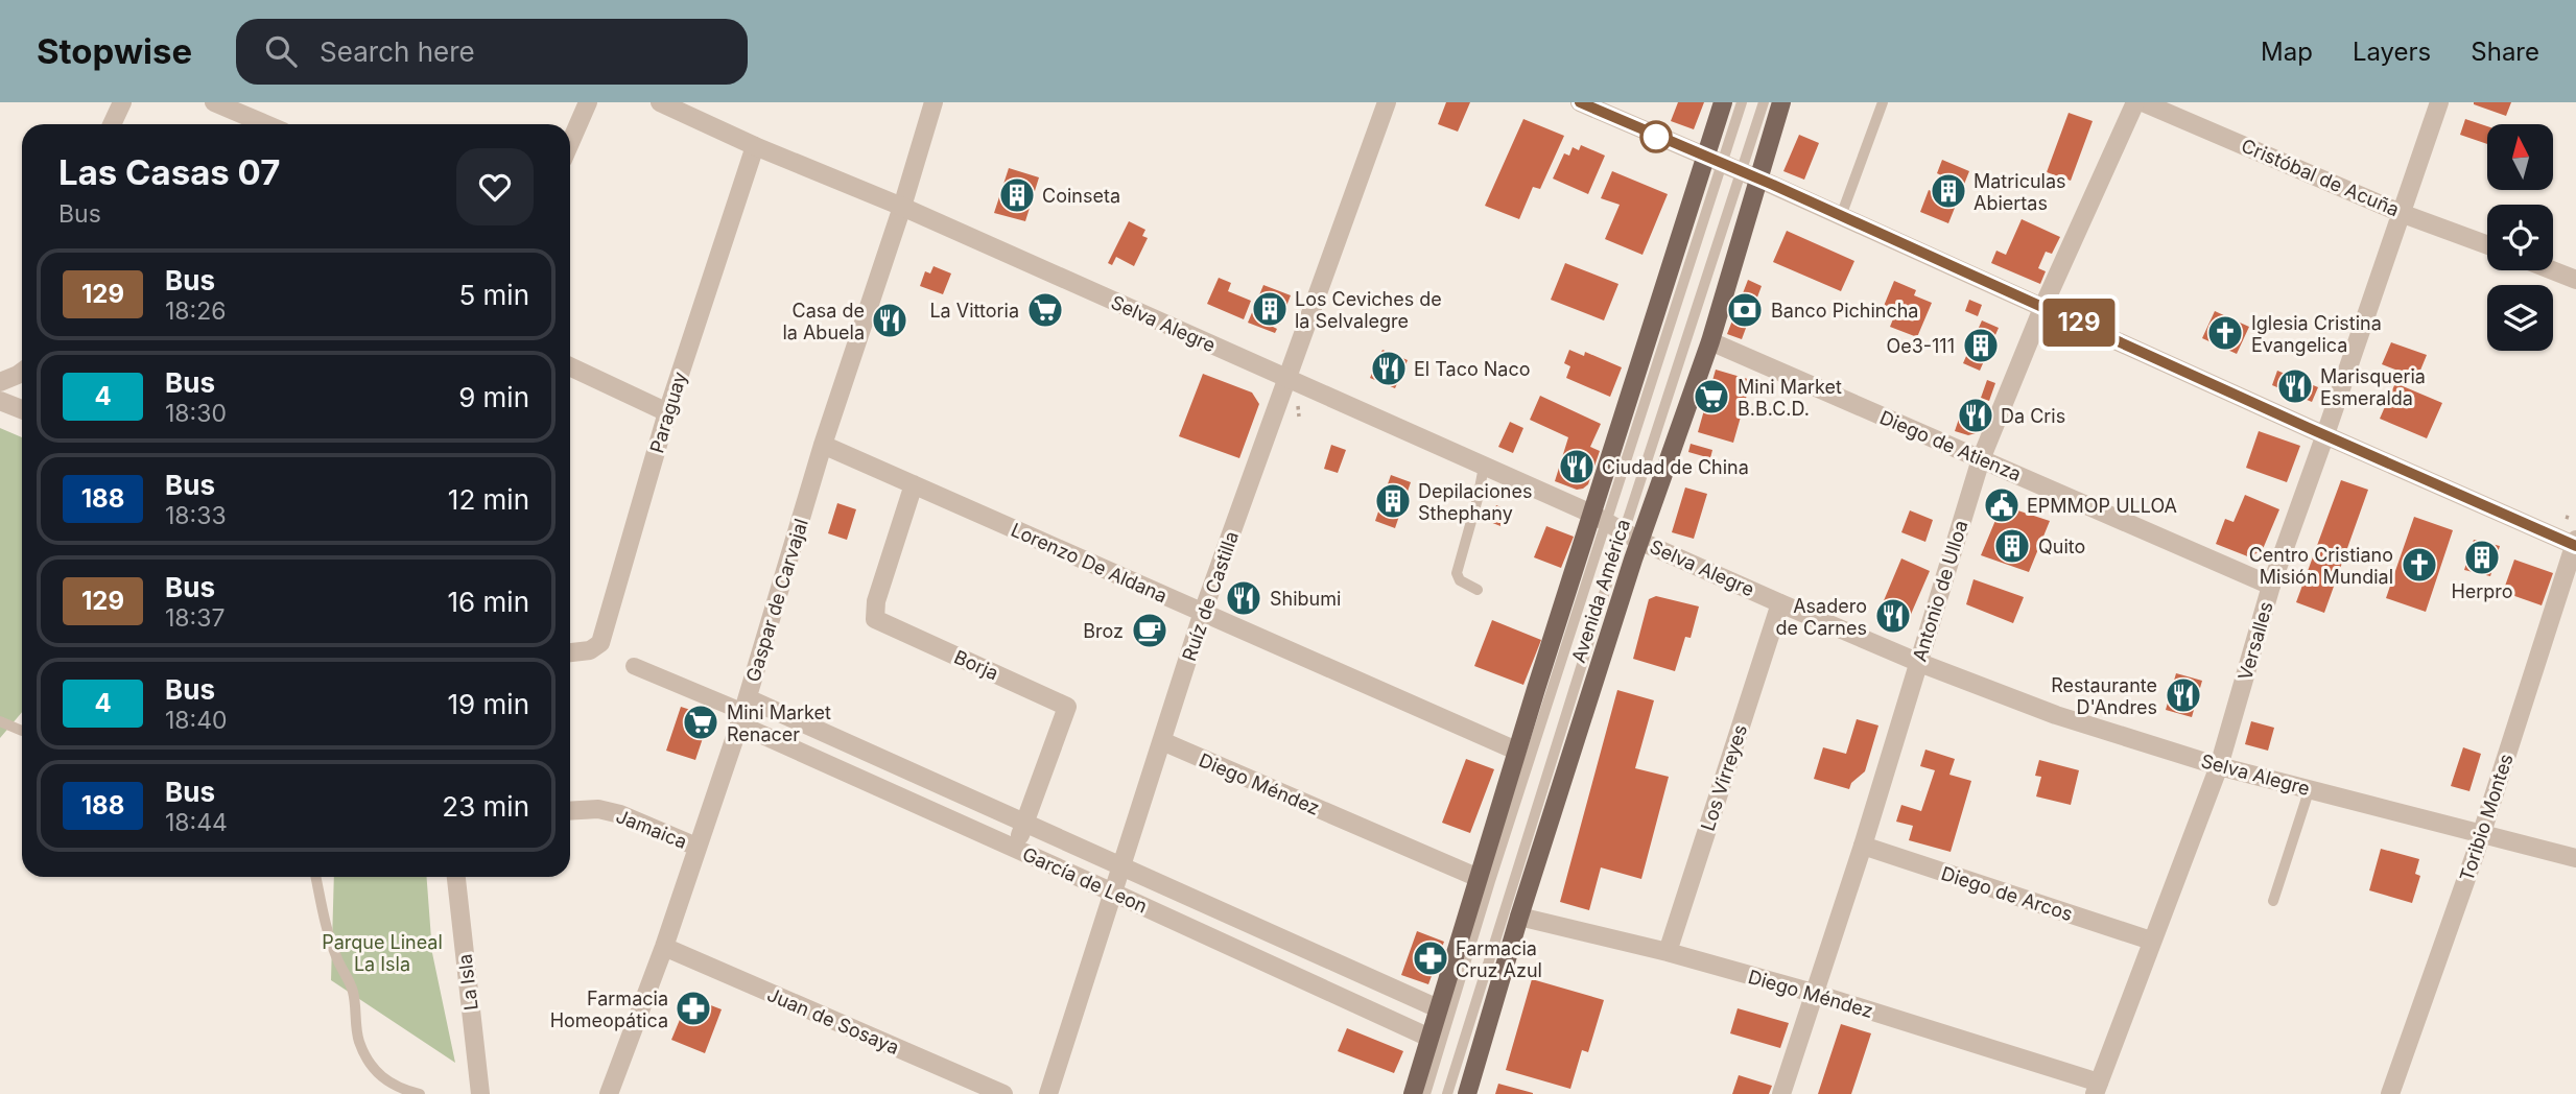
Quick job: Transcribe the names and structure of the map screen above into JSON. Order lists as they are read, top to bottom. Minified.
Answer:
{"streets":{"main road":["Avenida América"],"street":["Cristóbal de Acuña","Selva Alegre","Paraguay","Diego de Atienza","Lorenzo De Aldana","Antonio de Ulloa","Ruíz de Castilla","Gaspar de Carvajal","Versalles","Borja","Los Virreyes","Diego Méndez","Toribio Montes","Jamaica","García de Leon","Diego de Arcos","La Isla","Juan de Sosaya"]},"crossings":[["Cristóbal de Acuña","Versalles"],["Selva Alegre","Paraguay"],["Selva Alegre","Avenida América"],["Selva Alegre","Antonio de Ulloa"],["Selva Alegre","Ruíz de Castilla"],["Selva Alegre","Gaspar de Carvajal"],["Selva Alegre","Versalles"],["Selva Alegre","Los Virreyes"],["Selva Alegre","Toribio Montes"],["Diego de Atienza","Avenida América"],["Diego de Atienza","Antonio de Ulloa"],["Diego de Atienza","Versalles"],["Lorenzo De Aldana","Avenida América"],["Lorenzo De Aldana","Ruíz de Castilla"],["Lorenzo De Aldana","Gaspar de Carvajal"],["Lorenzo De Aldana","Borja"],["Avenida América","Diego Méndez"],["Avenida América","García de Leon"],["Antonio de Ulloa","Diego Méndez"],["Antonio de Ulloa","Diego de Arcos"],["Ruíz de Castilla","Diego Méndez"],["Ruíz de Castilla","García de Leon"],["Gaspar de Carvajal","Jamaica"],["Gaspar de Carvajal","García de Leon"],["Gaspar de Carvajal","Juan de Sosaya"],["Versalles","Diego Méndez"],["Versalles","Diego de Arcos"],["Borja","García de Leon"],["Los Virreyes","Diego Méndez"]],"parks":["Parque Lineal La Isla"],"places":{"building":["Matriculas Abiertas","Coinseta","Los Ceviches de la Selvalegre","Oe3-111","Depilaciones Sthephany","Quito","Herpro"],"supermarket":["La Vittoria","Mini Market B.B.C.D.","Mini Market Renacer"],"bank":["Banco Pichincha"],"restaurant":["Casa de la Abuela","El Taco Naco","Marisqueria Esmeralda","Da Cris","Ciudad de China","Shibumi","Asadero de Carnes","Restaurante D'Andres"],"church":["Iglesia Cristina Evangelica","Centro Cristiano Misión Mundial"],"public building":["EPMMOP ULLOA"],"cafe":["Broz"],"pharmacy":["Farmacia Cruz Azul","Farmacia Homeopática"]},"lines":["bus line 129"],"north":"top","page":{"header":"Stopwise","search":"Search here","nav":["Map","Layers","Share"],"on_map":"129","heading":["Las Casas 07","Bus"],"list":[{"mark":"129","name":"Bus","note":"18:26","value":"5 min"},{"mark":"4","name":"Bus","note":"18:30","value":"9 min"},{"mark":"188","name":"Bus","note":"18:33","value":"12 min"},{"mark":"129","name":"Bus","note":"18:37","value":"16 min"},{"mark":"4","name":"Bus","note":"18:40","value":"19 min"},{"mark":"188","name":"Bus","note":"18:44","value":"23 min"}]}}
